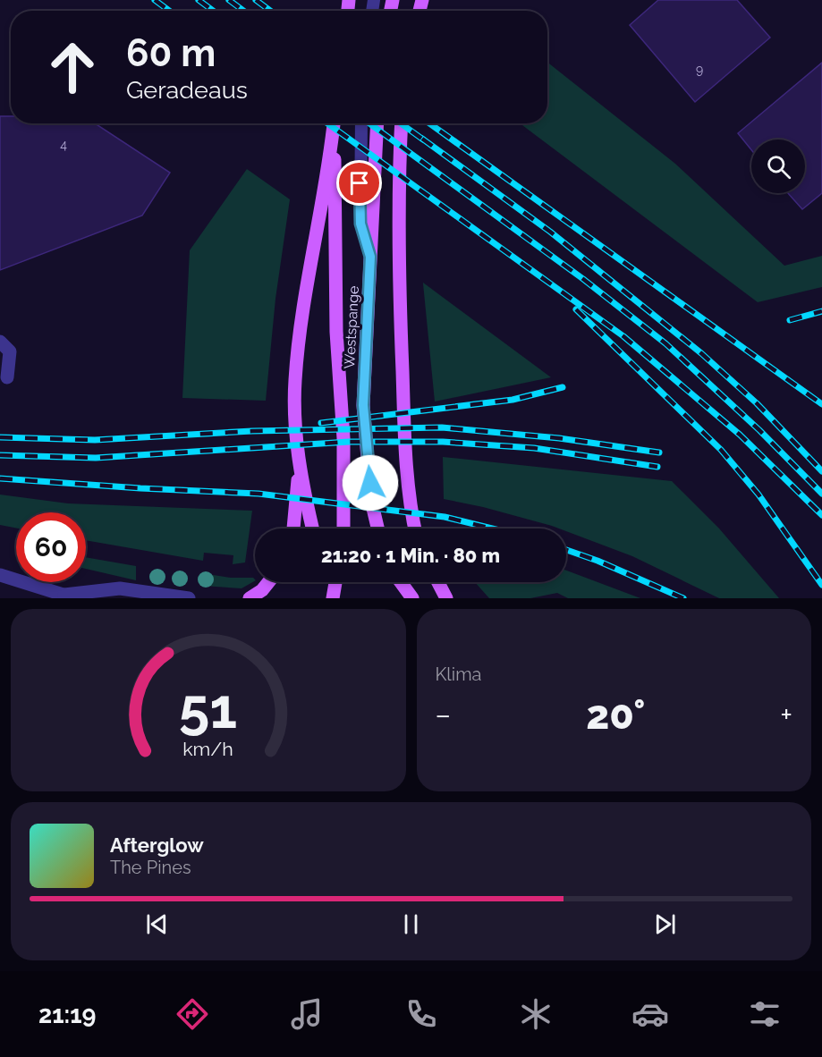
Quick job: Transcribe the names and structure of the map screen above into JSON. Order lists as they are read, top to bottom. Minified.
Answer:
{"streets":{"main road":["Westspange"]},"house_numbers":["9","4"],"page":{"turn":["60 m","Geradeaus"],"limit":"60","trip":"21:20 · 1 Min. · 80 m","tile":"Klima","heat":["−","20°","+"],"song":["Afterglow","The Pines"],"tabs":"21:19","gauge":["51","km/h"]}}
